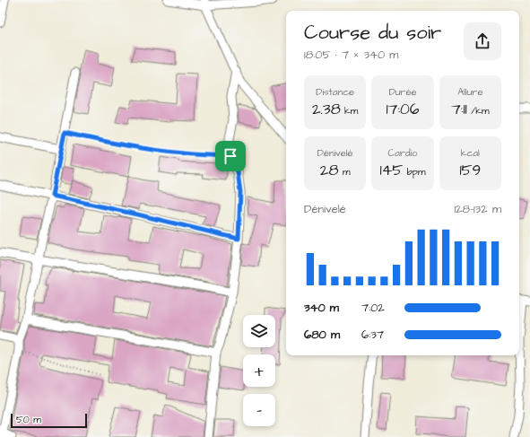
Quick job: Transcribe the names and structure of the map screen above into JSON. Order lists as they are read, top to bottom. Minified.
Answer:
{"scale_bar":"50 m","page":{"heading":["Course du soir","18:05 · 7 × 340 m"],"stats":[["Distance","2.38 km"],["Durée","17:06"],["Allure","7:11 /km"],["Dénivelé","28 m"],["Cardio","145 bpm"],["kcal","159"]],"chart":["Dénivelé","128–132 m"],"list":[{"name":"340 m","note":"7:02"},{"name":"680 m","note":"6:37"}],"map_buttons":["+","−"],"scale":"50 m"}}
